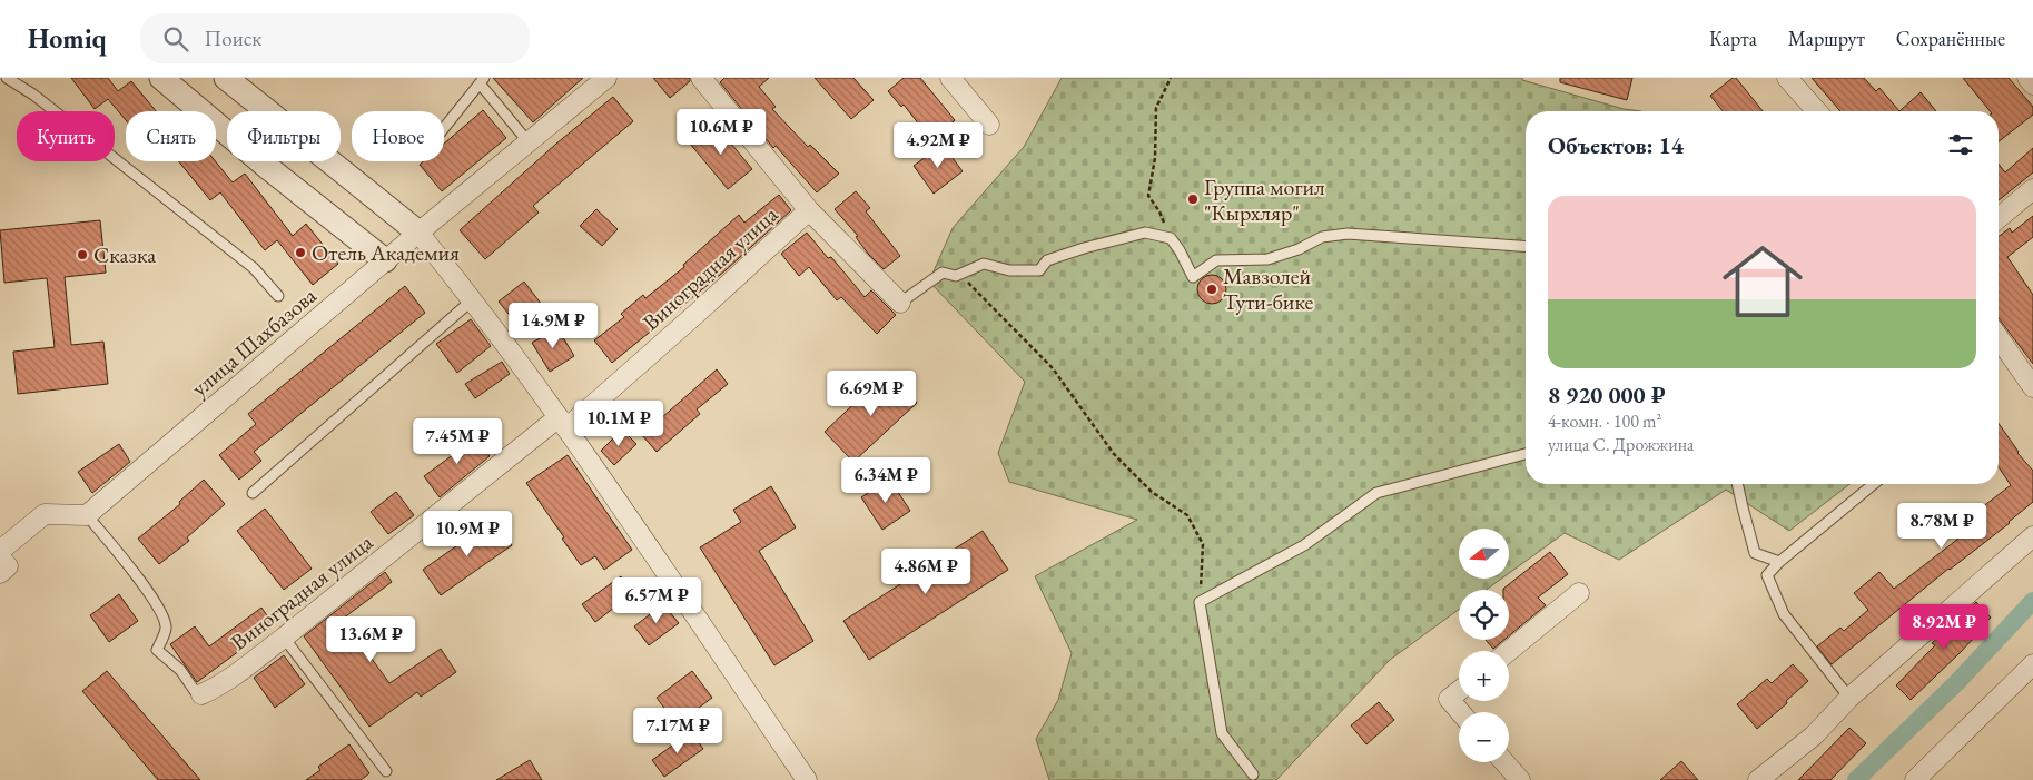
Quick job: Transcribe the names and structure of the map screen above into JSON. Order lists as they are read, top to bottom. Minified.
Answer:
{"streets":{"street":["Виноградная улица","улица Шахбазова"]},"places":["Группа могил \"Кырхляр\"","Отель Академия","Сказка","Мавзолей Тути-бике"],"north":"left","page":{"header":"Homiq","search":"Поиск","nav":["Карта","Маршрут","Сохранённые"],"price":["10.6M ₽","4.92M ₽","14.9M ₽","6.69M ₽","10.1M ₽","7.45M ₽","6.34M ₽","8.78M ₽","10.9M ₽","4.86M ₽","6.57M ₽","8.92M ₽","13.6M ₽","7.17M ₽"],"chip":["Купить","Снять","Фильтры","Новое"],"heading":"Объектов: 14","list":[{"name":"8 920 000 ₽","note":"4-комн. · 100 m² · улица С. Дрожжина"}],"map_buttons":["+","−"]}}
